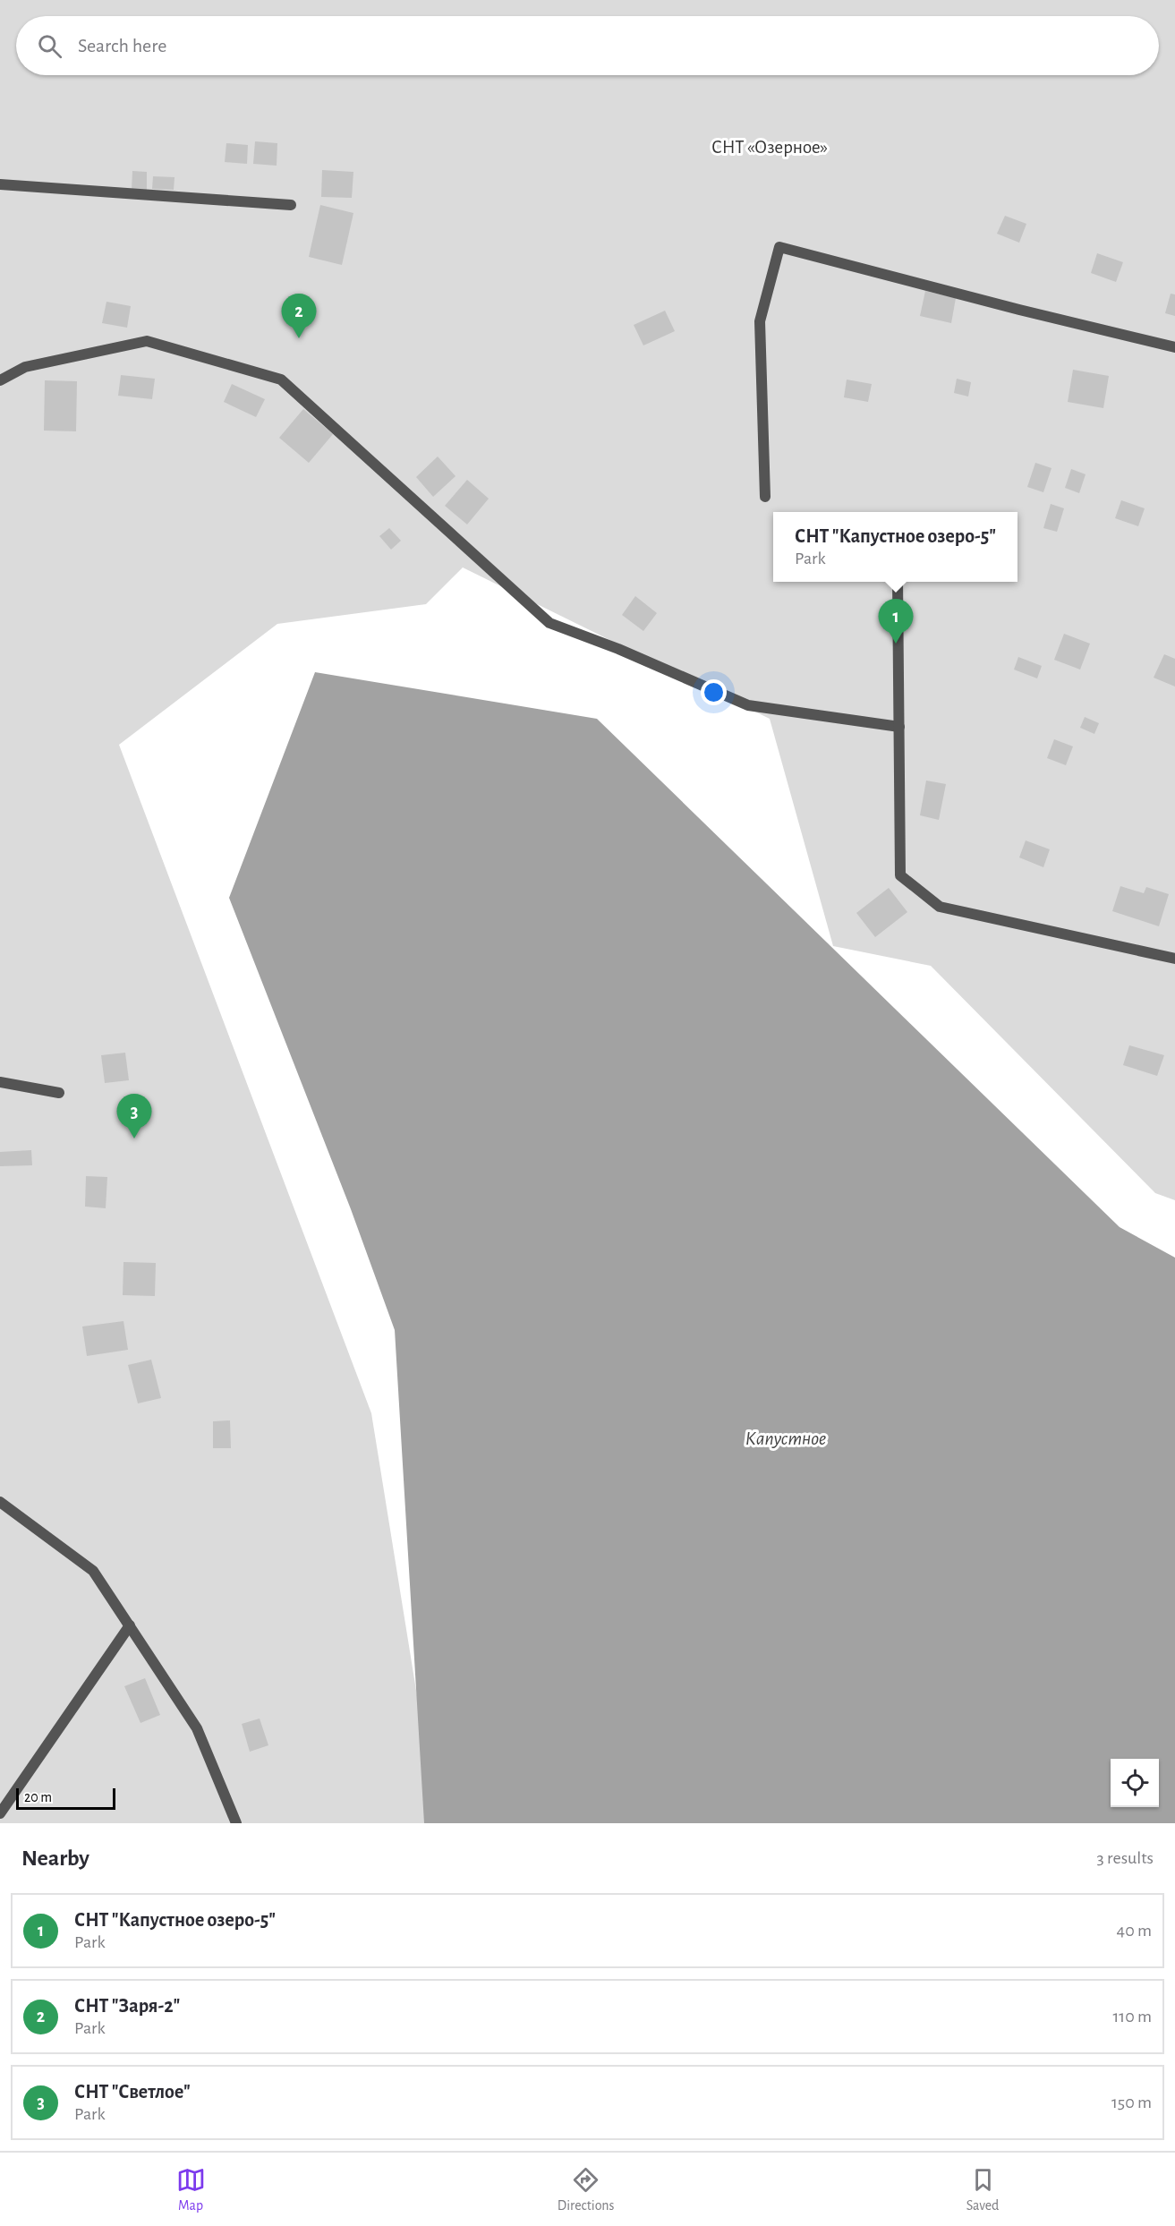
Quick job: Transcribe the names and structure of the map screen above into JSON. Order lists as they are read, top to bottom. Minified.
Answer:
{"water":["Капустное"],"parks":["СНТ «Озерное»"],"scale_bar":"20 m","page":{"search":"Search here","pins":["2","1","3"],"popup":["СНТ \"Капустное озеро-5\"","Park"],"scale":"20 m","heading":["Nearby","3 results"],"list":[{"mark":"1","name":"СНТ \"Капустное озеро-5\"","note":"Park","value":"40 m"},{"mark":"2","name":"СНТ \"Заря-2\"","note":"Park","value":"110 m"},{"mark":"3","name":"СНТ \"Светлое\"","note":"Park","value":"150 m"}],"nav":["Map","Directions","Saved"]}}
